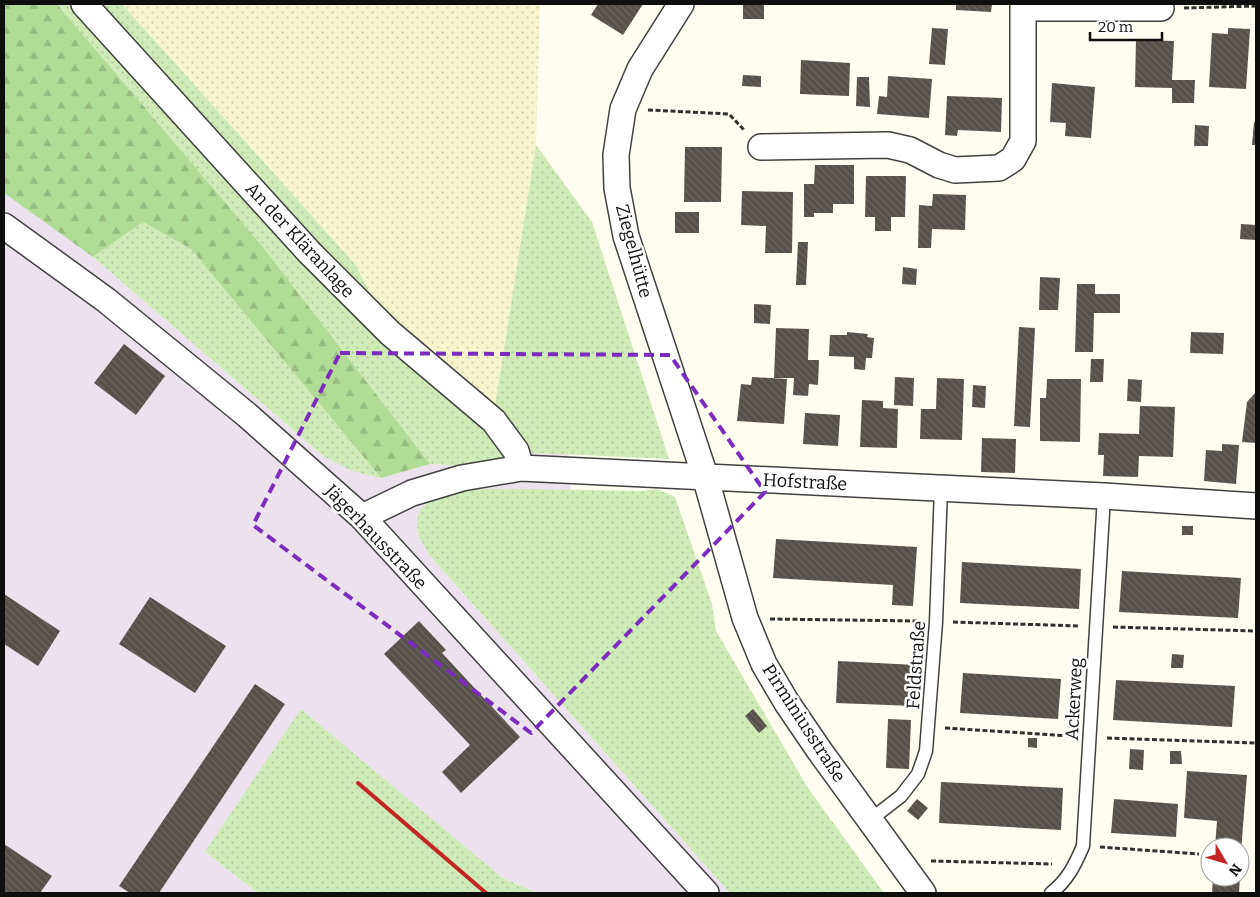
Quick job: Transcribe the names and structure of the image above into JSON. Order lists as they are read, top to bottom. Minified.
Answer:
{"streets":{"street":["An der Kläranlage","Ziegelhütte","Hofstraße","Jägerhausstraße","Pirminiusstraße"],"lane":["Feldstraße","Ackerweg"]},"crossings":[["An der Kläranlage","Hofstraße"],["Ziegelhütte","Hofstraße"],["Ziegelhütte","Pirminiusstraße"],["Hofstraße","Jägerhausstraße"],["Hofstraße","Feldstraße"],["Hofstraße","Ackerweg"],["Hofstraße","Pirminiusstraße"],["Feldstraße","Pirminiusstraße"]],"scale_bar":"20 m","north":"bottom right"}
